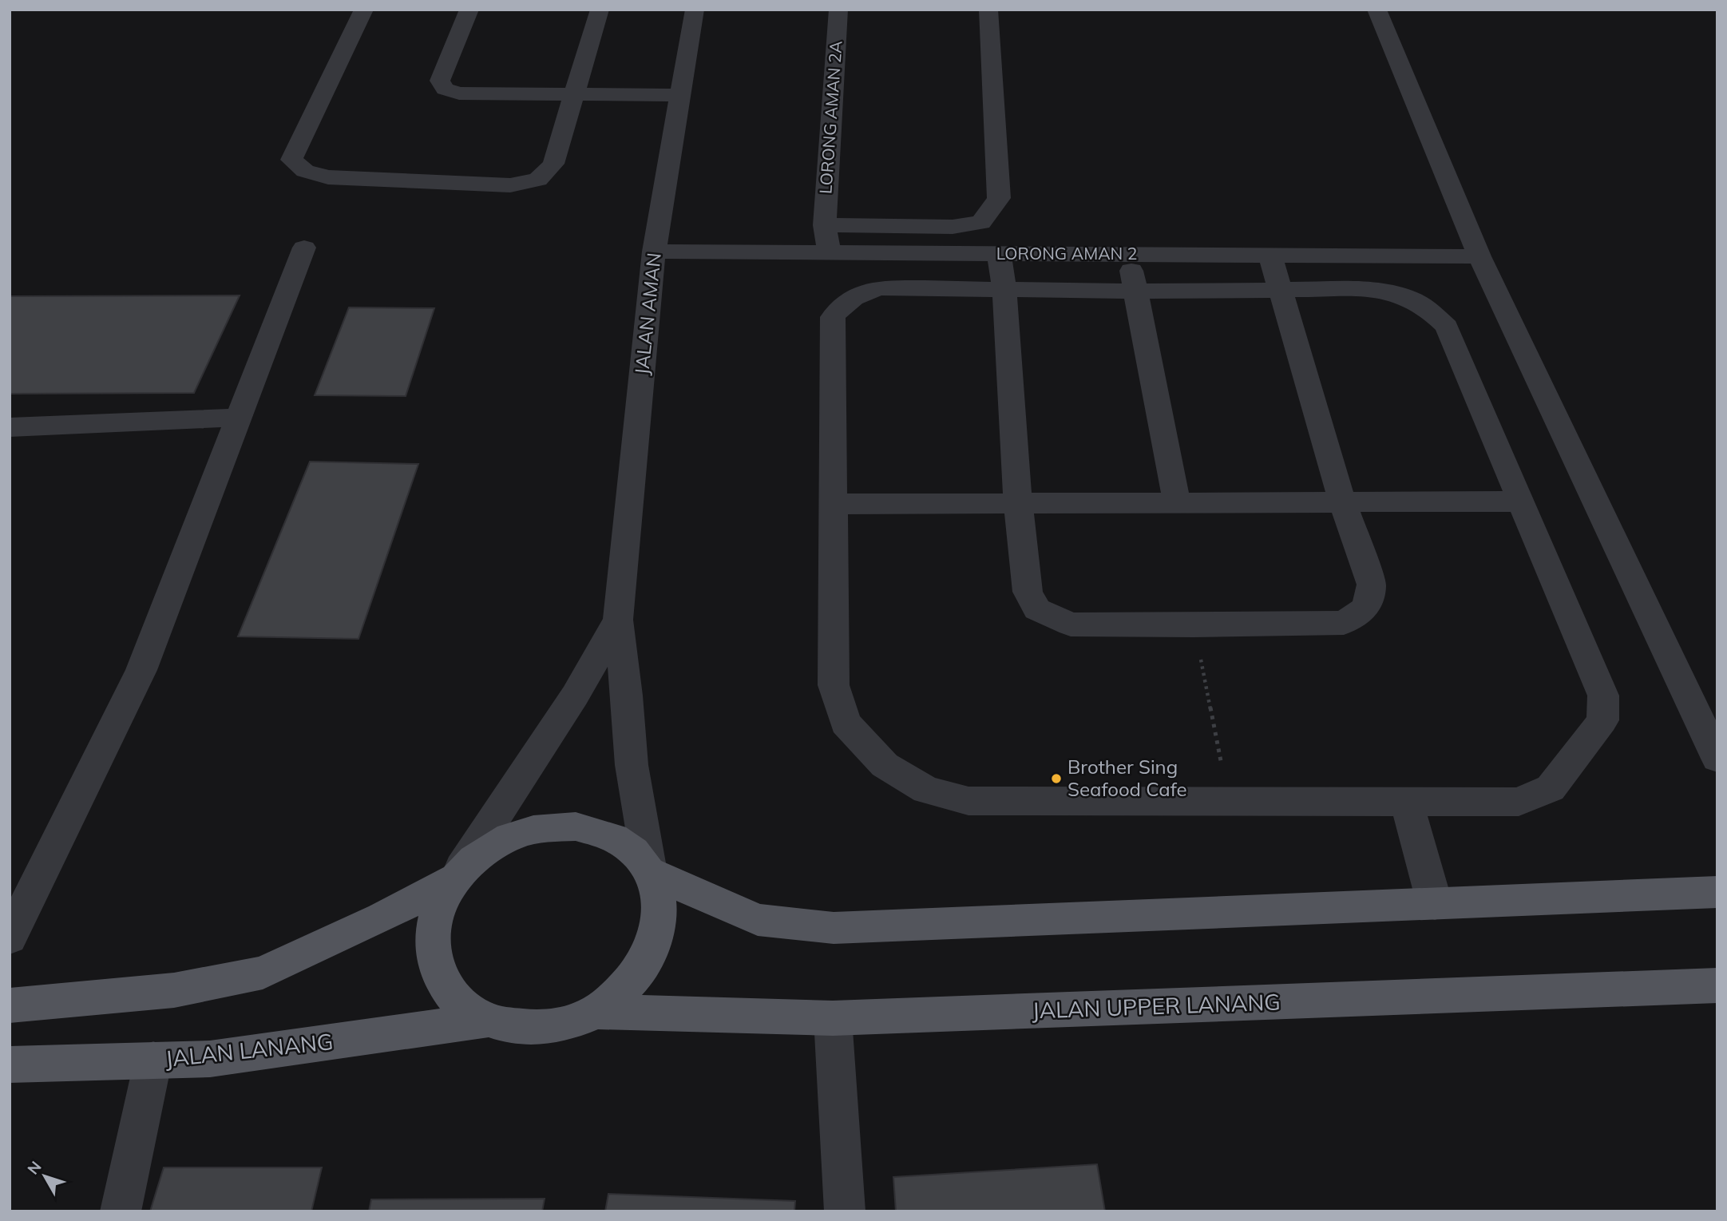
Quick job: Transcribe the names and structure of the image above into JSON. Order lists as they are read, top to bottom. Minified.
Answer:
{"streets":{"main road":["JALAN UPPER LANANG","JALAN LANANG"],"street":["LORONG AMAN 2A","LORONG AMAN 2","JALAN AMAN"]},"crossings":[["LORONG AMAN 2A","LORONG AMAN 2"],["LORONG AMAN 2","JALAN AMAN"]],"places":["Brother Sing Seafood Cafe"],"north":"top left"}
